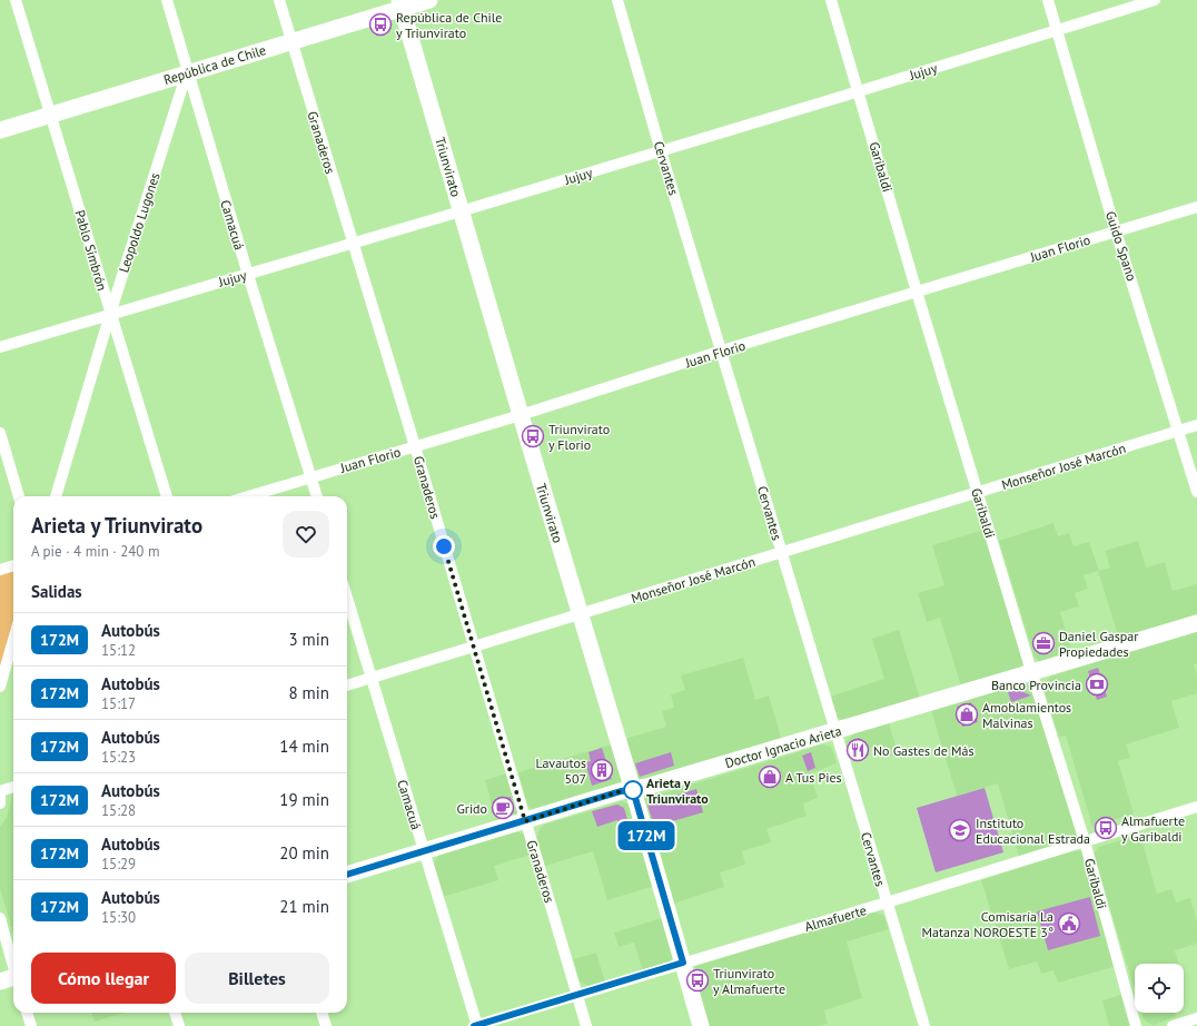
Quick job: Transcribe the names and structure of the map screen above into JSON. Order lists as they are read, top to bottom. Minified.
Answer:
{"streets":{"street":["República de Chile","Jujuy","Granaderos","Triunvirato","Garibaldi","Cervantes","Leopoldo Lugones","Camacuá","Guido Spano","Juan Florio","Pablo Simbrón","Monseñor José Marcón","Doctor Ignacio Arieta","Almafuerte"]},"crossings":[["República de Chile","Granaderos"],["República de Chile","Triunvirato"],["República de Chile","Leopoldo Lugones"],["República de Chile","Camacuá"],["República de Chile","Pablo Simbrón"],["Jujuy","Granaderos"],["Jujuy","Triunvirato"],["Jujuy","Garibaldi"],["Jujuy","Cervantes"],["Jujuy","Leopoldo Lugones"],["Jujuy","Camacuá"],["Jujuy","Guido Spano"],["Jujuy","Pablo Simbrón"],["Granaderos","Juan Florio"],["Granaderos","Monseñor José Marcón"],["Granaderos","Doctor Ignacio Arieta"],["Granaderos","Almafuerte"],["Triunvirato","Juan Florio"],["Triunvirato","Monseñor José Marcón"],["Triunvirato","Doctor Ignacio Arieta"],["Triunvirato","Almafuerte"],["Garibaldi","Juan Florio"],["Garibaldi","Monseñor José Marcón"],["Garibaldi","Doctor Ignacio Arieta"],["Garibaldi","Almafuerte"],["Cervantes","Juan Florio"],["Cervantes","Monseñor José Marcón"],["Cervantes","Doctor Ignacio Arieta"],["Cervantes","Almafuerte"],["Leopoldo Lugones","Camacuá"],["Leopoldo Lugones","Pablo Simbrón"],["Camacuá","Juan Florio"],["Camacuá","Monseñor José Marcón"],["Camacuá","Doctor Ignacio Arieta"],["Camacuá","Almafuerte"],["Guido Spano","Juan Florio"],["Guido Spano","Monseñor José Marcón"]],"places":{"bus stop":["República de Chile y Triunvirato","Triunvirato y Florio","Almafuerte y Garibaldi","Triunvirato y Almafuerte"],"office":["Daniel Gaspar Propiedades"],"bank":["Banco Provincia"],"shop":["Amoblamientos Malvinas","A Tus Pies"],"restaurant":["No Gastes de Más"],"building":["Lavautos 507"],"other":["Arieta y Triunvirato"],"cafe":["Grido"],"school or university":["Instituto Educacional Estrada"],"public building":["Comisaría La Matanza NOROESTE 3°"]},"lines":["bus line 172M"],"page":{"on_map":"172M","heading":[["Arieta y Triunvirato","A pie · 4 min · 240 m"],"Salidas"],"list":[{"mark":"172M","name":"Autobús","note":"15:12","value":"3 min"},{"mark":"172M","name":"Autobús","note":"15:17","value":"8 min"},{"mark":"172M","name":"Autobús","note":"15:23","value":"14 min"},{"mark":"172M","name":"Autobús","note":"15:28","value":"19 min"},{"mark":"172M","name":"Autobús","note":"15:29","value":"20 min"},{"mark":"172M","name":"Autobús","note":"15:30","value":"21 min"}],"buttons":["Cómo llegar","Billetes"]}}
